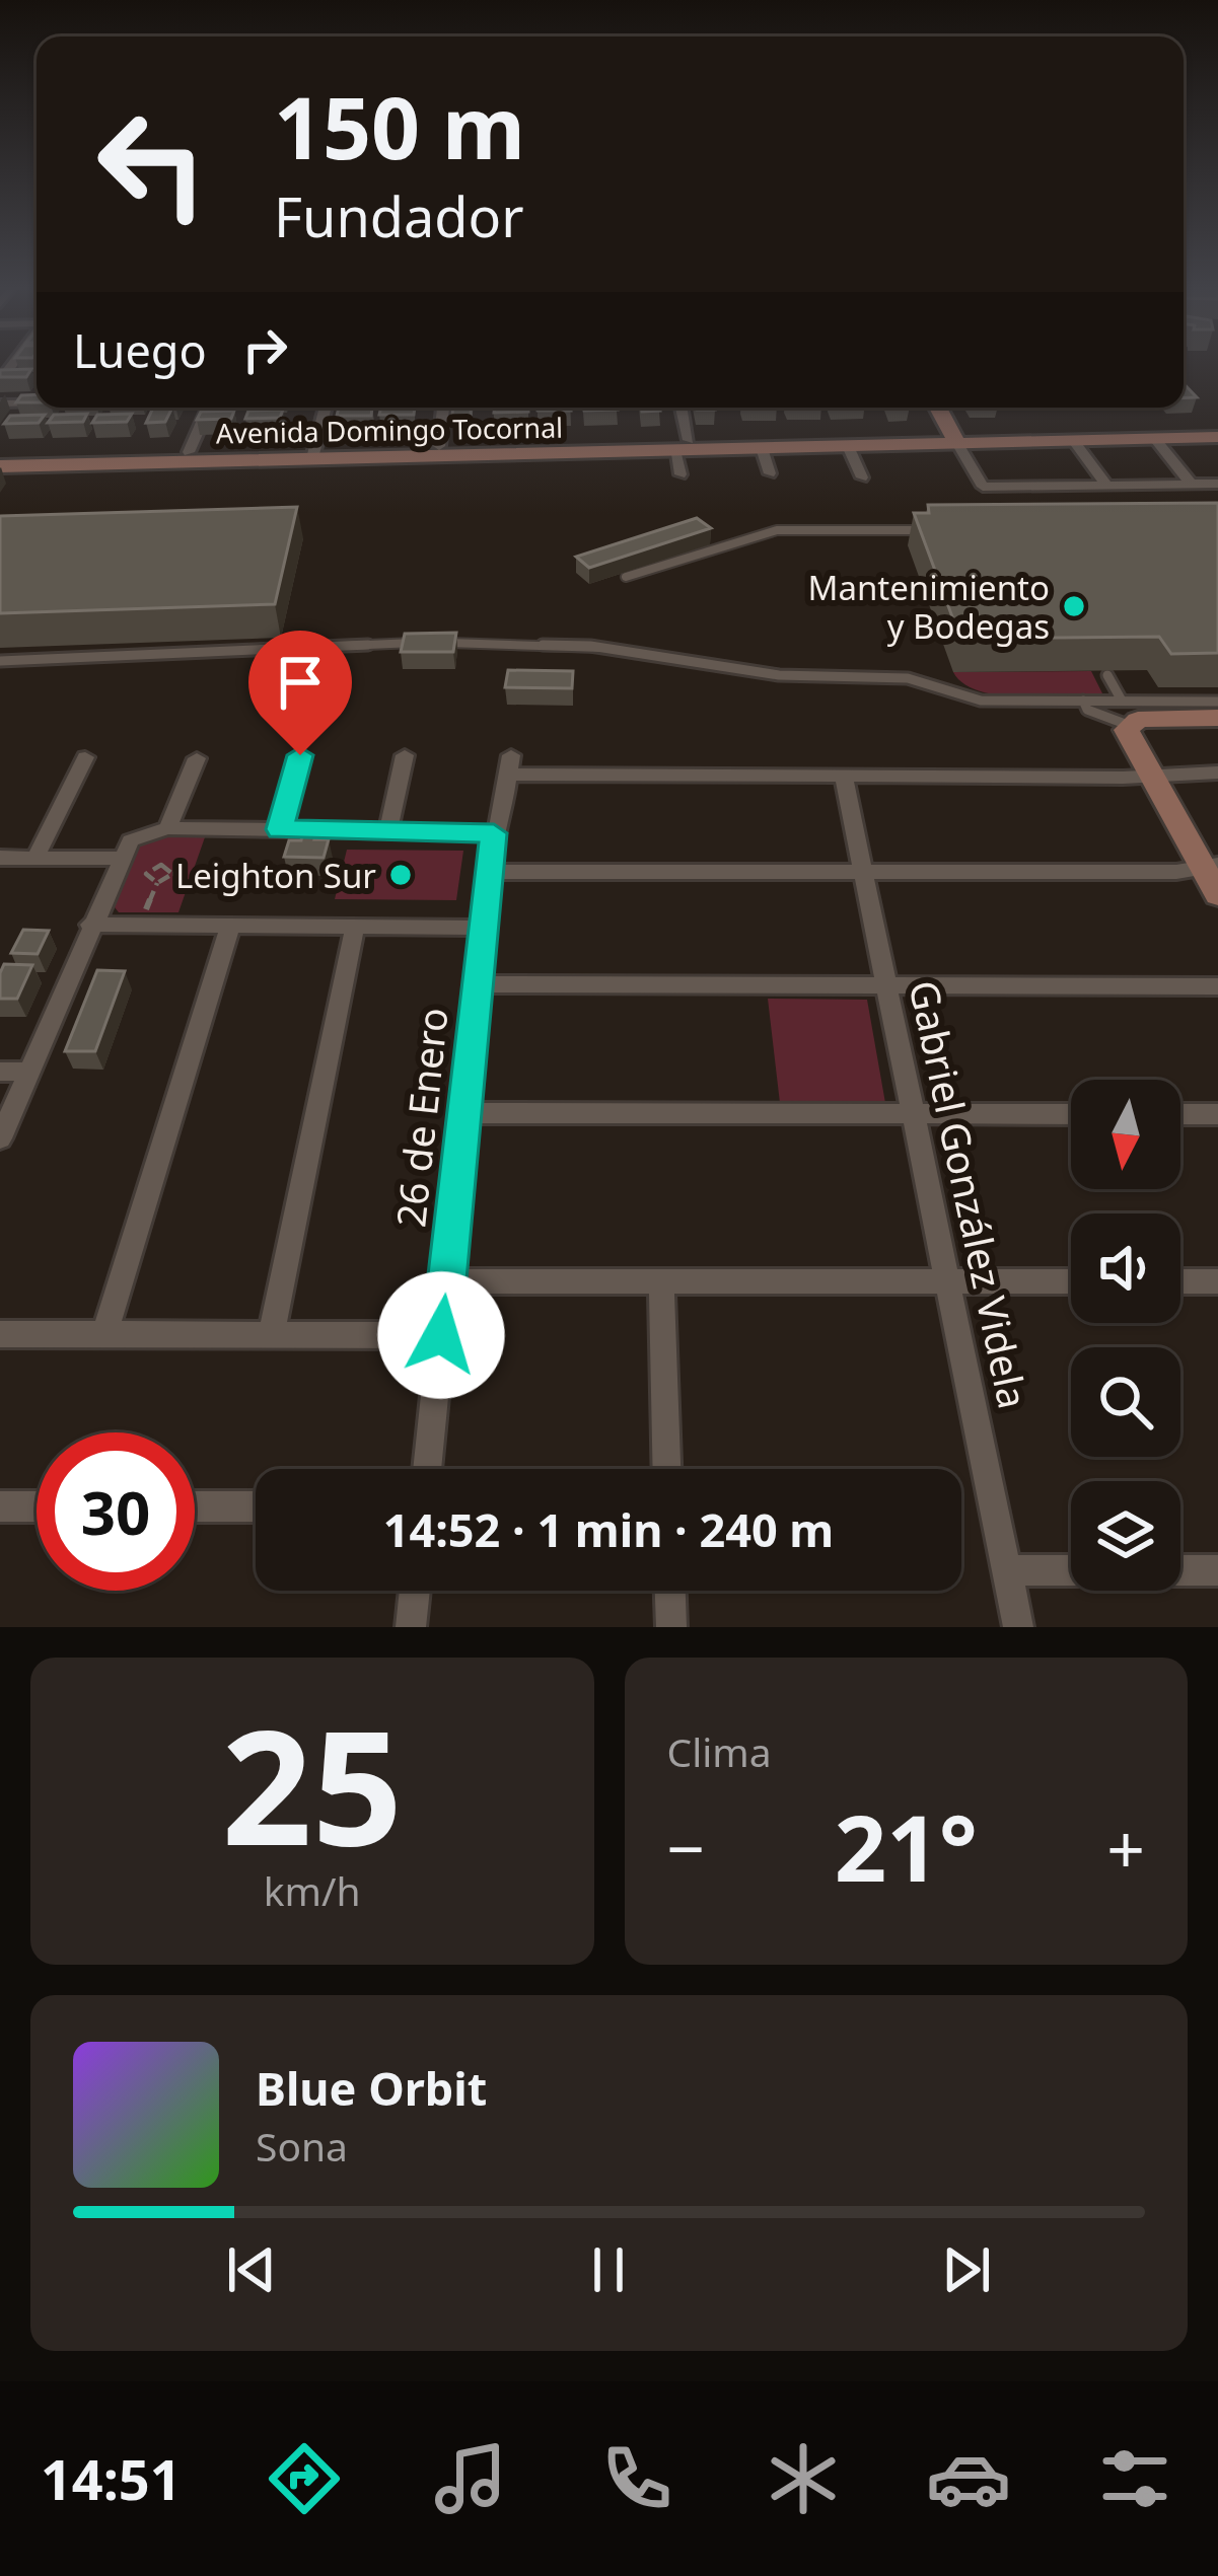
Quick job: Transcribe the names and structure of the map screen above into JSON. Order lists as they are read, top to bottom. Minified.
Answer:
{"streets":{"main road":["Avenida Domingo Tocornal"],"street":["26 de Enero","Gabriel González Videla"]},"crossings":[["26 de Enero","Gabriel González Videla"]],"places":["Mantenimiento y Bodegas","Leighton Sur"],"north":"bottom","page":{"turn":["150 m","Fundador"],"then":"Luego","limit":"30","trip":"14:52 · 1 min · 240 m","tile":[["25","km/h"],"Clima"],"heat":["−","21°","+"],"song":["Blue Orbit","Sona"],"tabs":"14:51"}}
